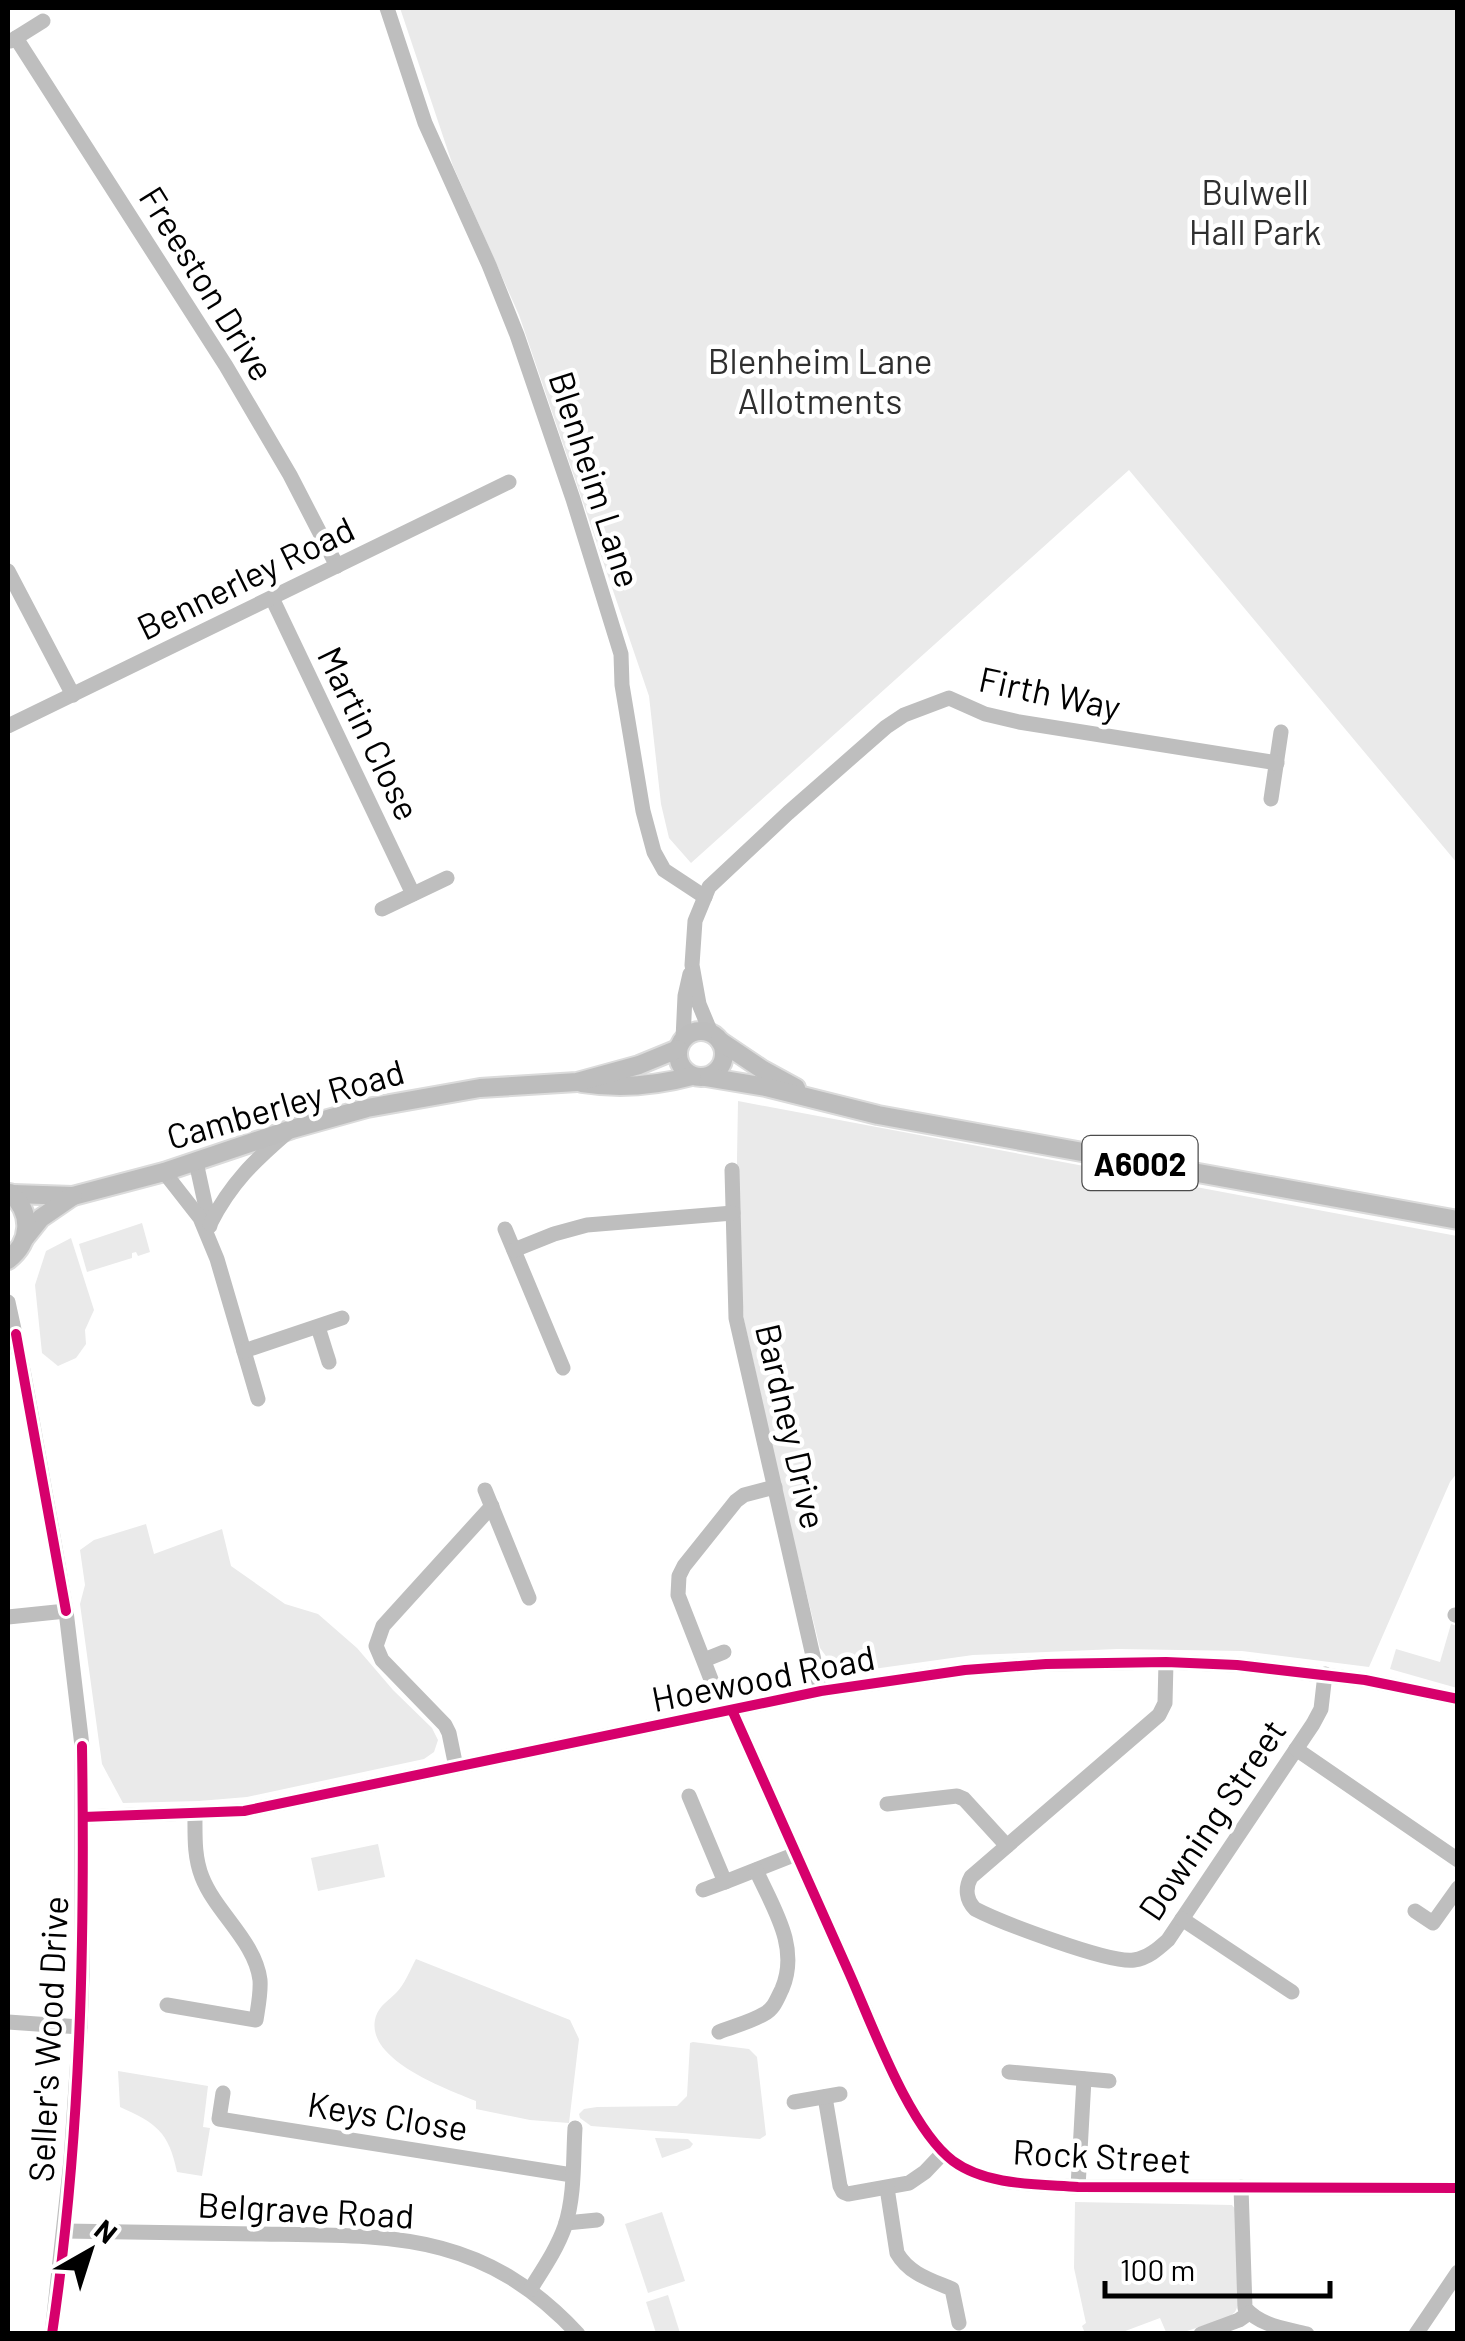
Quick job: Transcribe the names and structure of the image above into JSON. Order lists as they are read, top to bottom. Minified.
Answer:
{"streets":{"main road":["Camberley Road","A6002"],"street":["Freeston Drive","Blenheim Lane","Bennerley Road","Firth Way","Martin Close","Bardney Drive","Hoewood Road","Downing Street","Seller's Wood Drive","Keys Close","Rock Street","Belgrave Road"]},"crossings":[["Freeston Drive","Bennerley Road"],["Blenheim Lane","Firth Way"],["Bennerley Road","Martin Close"],["Bardney Drive","Hoewood Road"],["Hoewood Road","Downing Street"],["Hoewood Road","Seller's Wood Drive"],["Hoewood Road","Rock Street"],["Seller's Wood Drive","Belgrave Road"]],"parks":["Bulwell Hall Park","Blenheim Lane Allotments"],"scale_bar":"100 m","north":"top right"}
